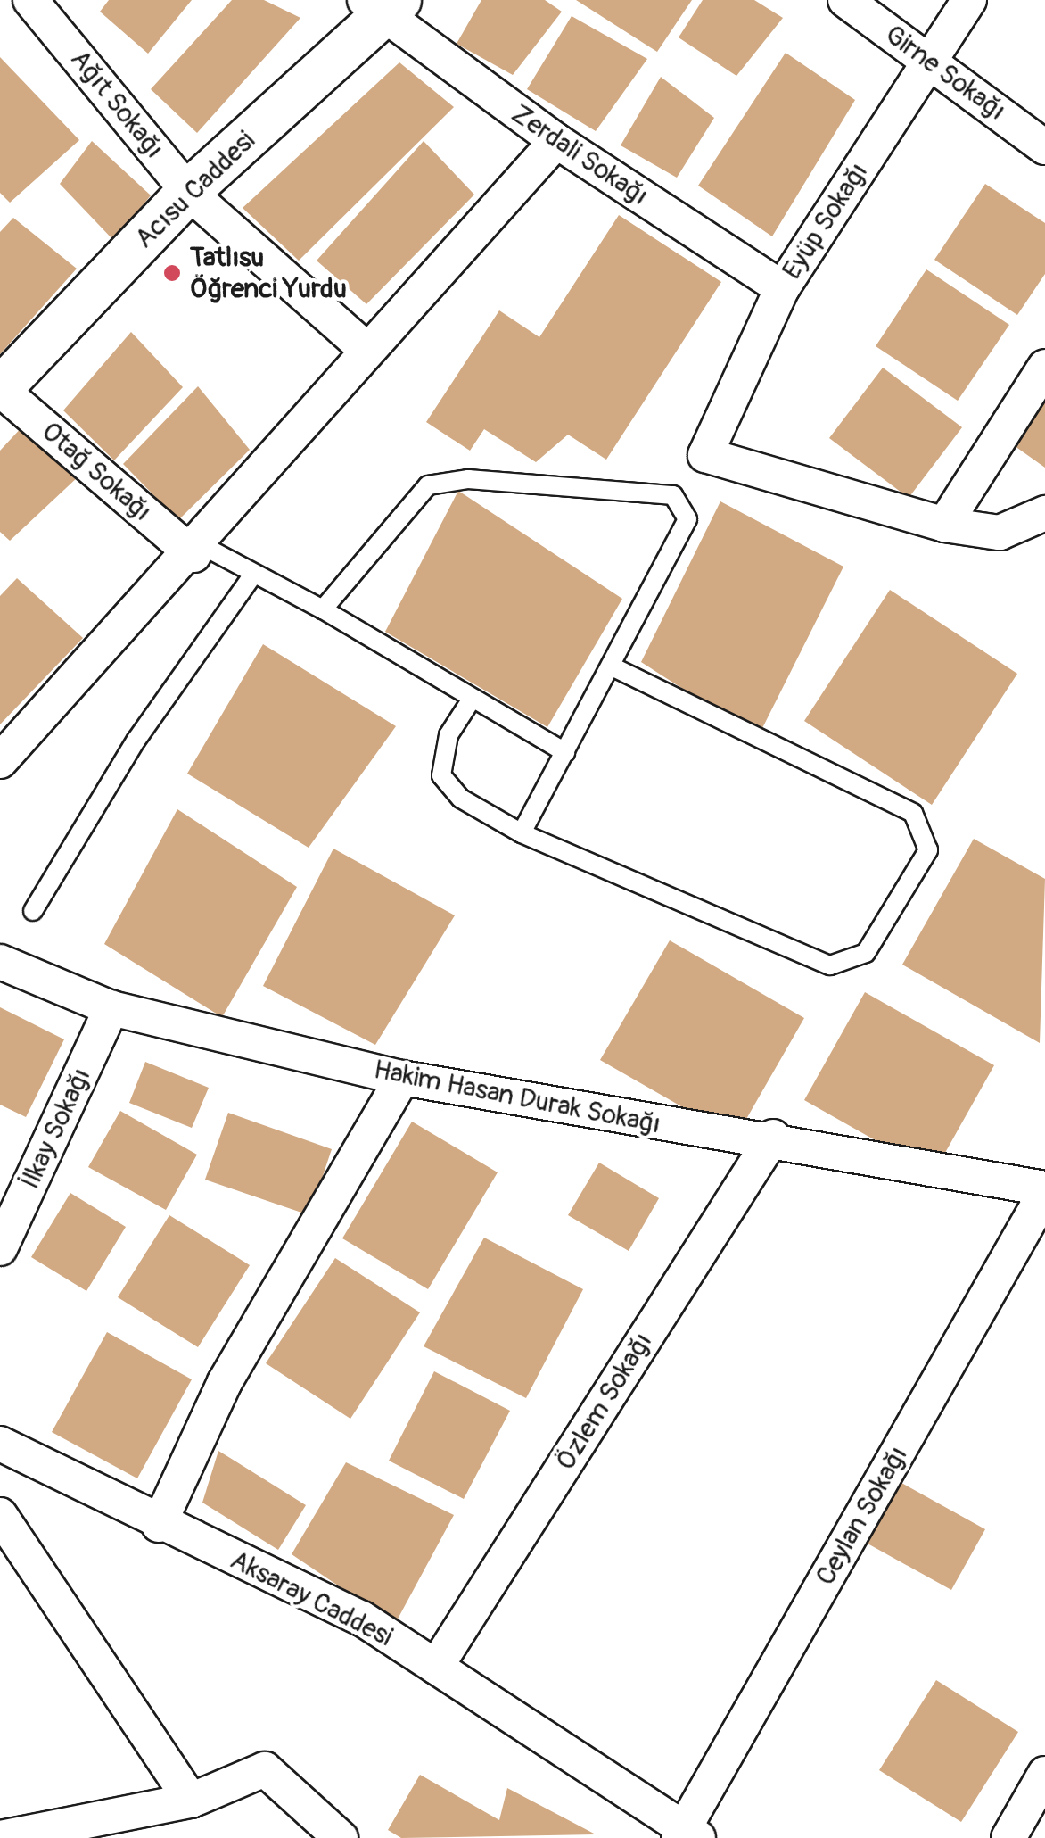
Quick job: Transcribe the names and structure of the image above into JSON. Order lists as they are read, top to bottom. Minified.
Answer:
{"streets":{"street":["Girne Sokağı","Ağıt Sokağı","Zerdali Sokağı","Acısu Caddesi","Eyüp Sokağı","Otağ Sokağı","Hakim Hasan Durak Sokağı","İlkay Sokağı","Özlem Sokağı","Ceylan Sokağı","Aksaray Caddesi"]},"crossings":[["Girne Sokağı","Eyüp Sokağı"],["Ağıt Sokağı","Acısu Caddesi"],["Zerdali Sokağı","Acısu Caddesi"],["Zerdali Sokağı","Eyüp Sokağı"],["Acısu Caddesi","Otağ Sokağı"],["Hakim Hasan Durak Sokağı","İlkay Sokağı"],["Hakim Hasan Durak Sokağı","Özlem Sokağı"],["Hakim Hasan Durak Sokağı","Ceylan Sokağı"],["Özlem Sokağı","Aksaray Caddesi"],["Ceylan Sokağı","Aksaray Caddesi"]],"places":["Tatlısu Öğrenci Yurdu"]}
